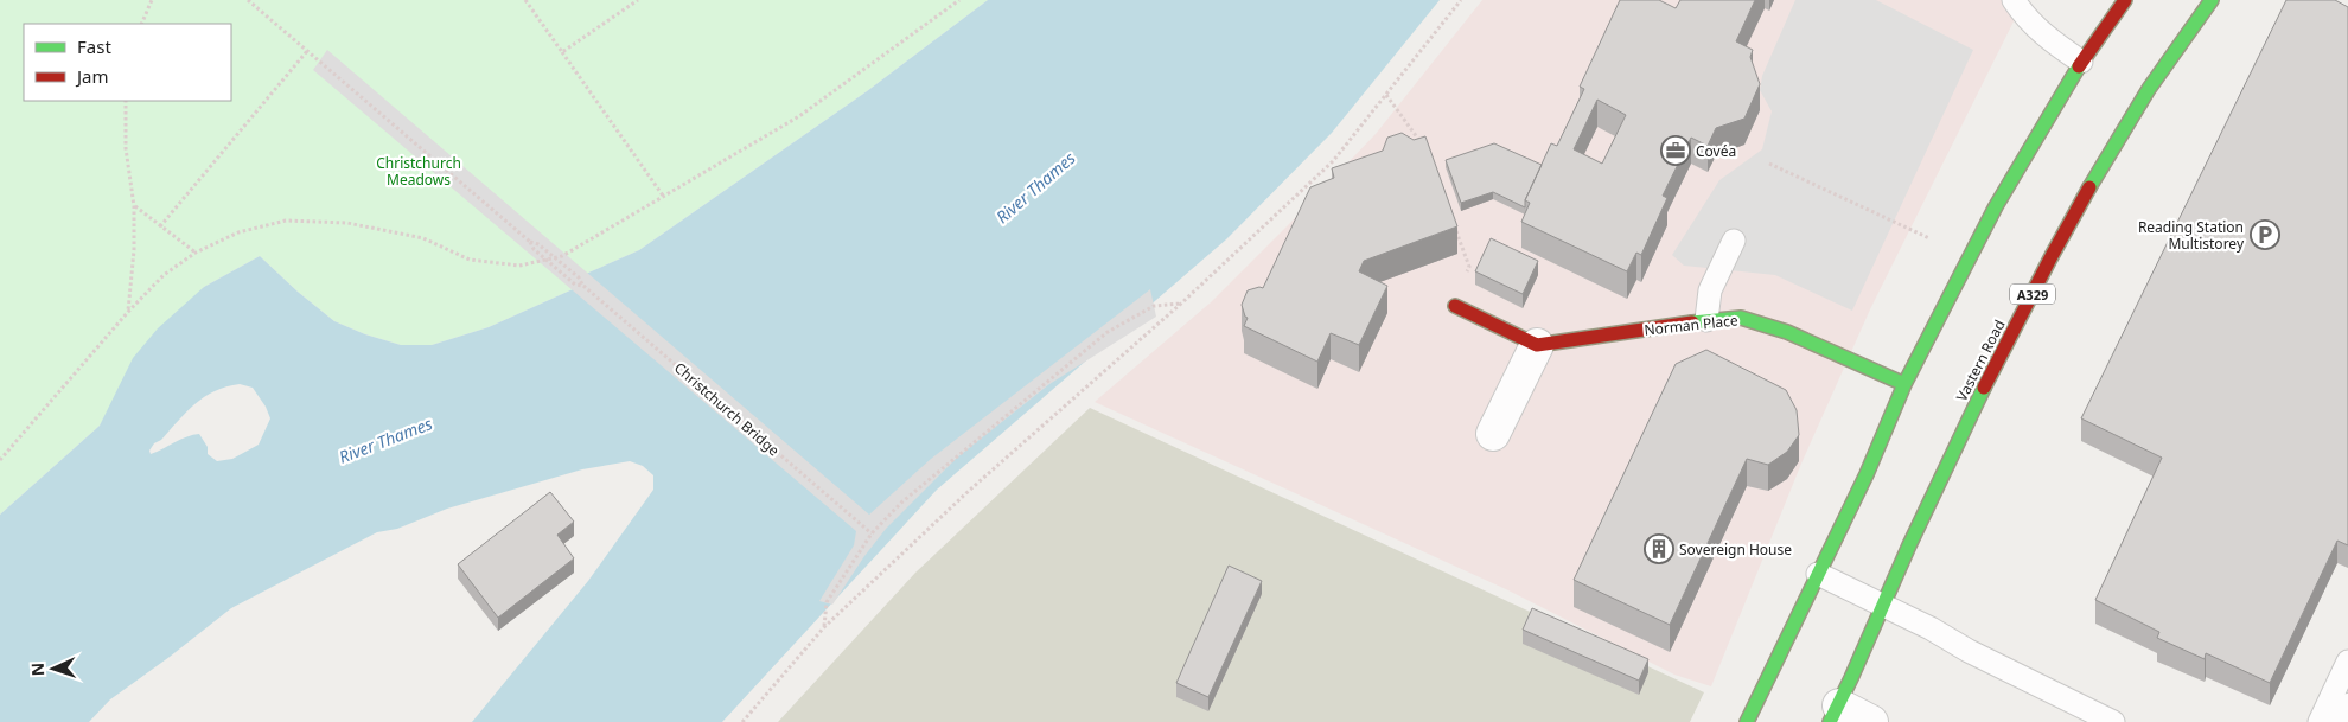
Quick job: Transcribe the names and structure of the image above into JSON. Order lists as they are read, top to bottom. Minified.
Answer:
{"streets":{"main road":["A329","Norman Place","Vastern Road"],"path":["Christchurch Bridge"]},"water":["River Thames"],"parks":["Christchurch Meadows"],"places":{"office":["Covéa"],"parking":["Reading Station Multistorey"],"building":["Sovereign House"]},"legend":["Fast","Jam"],"north":"left"}
